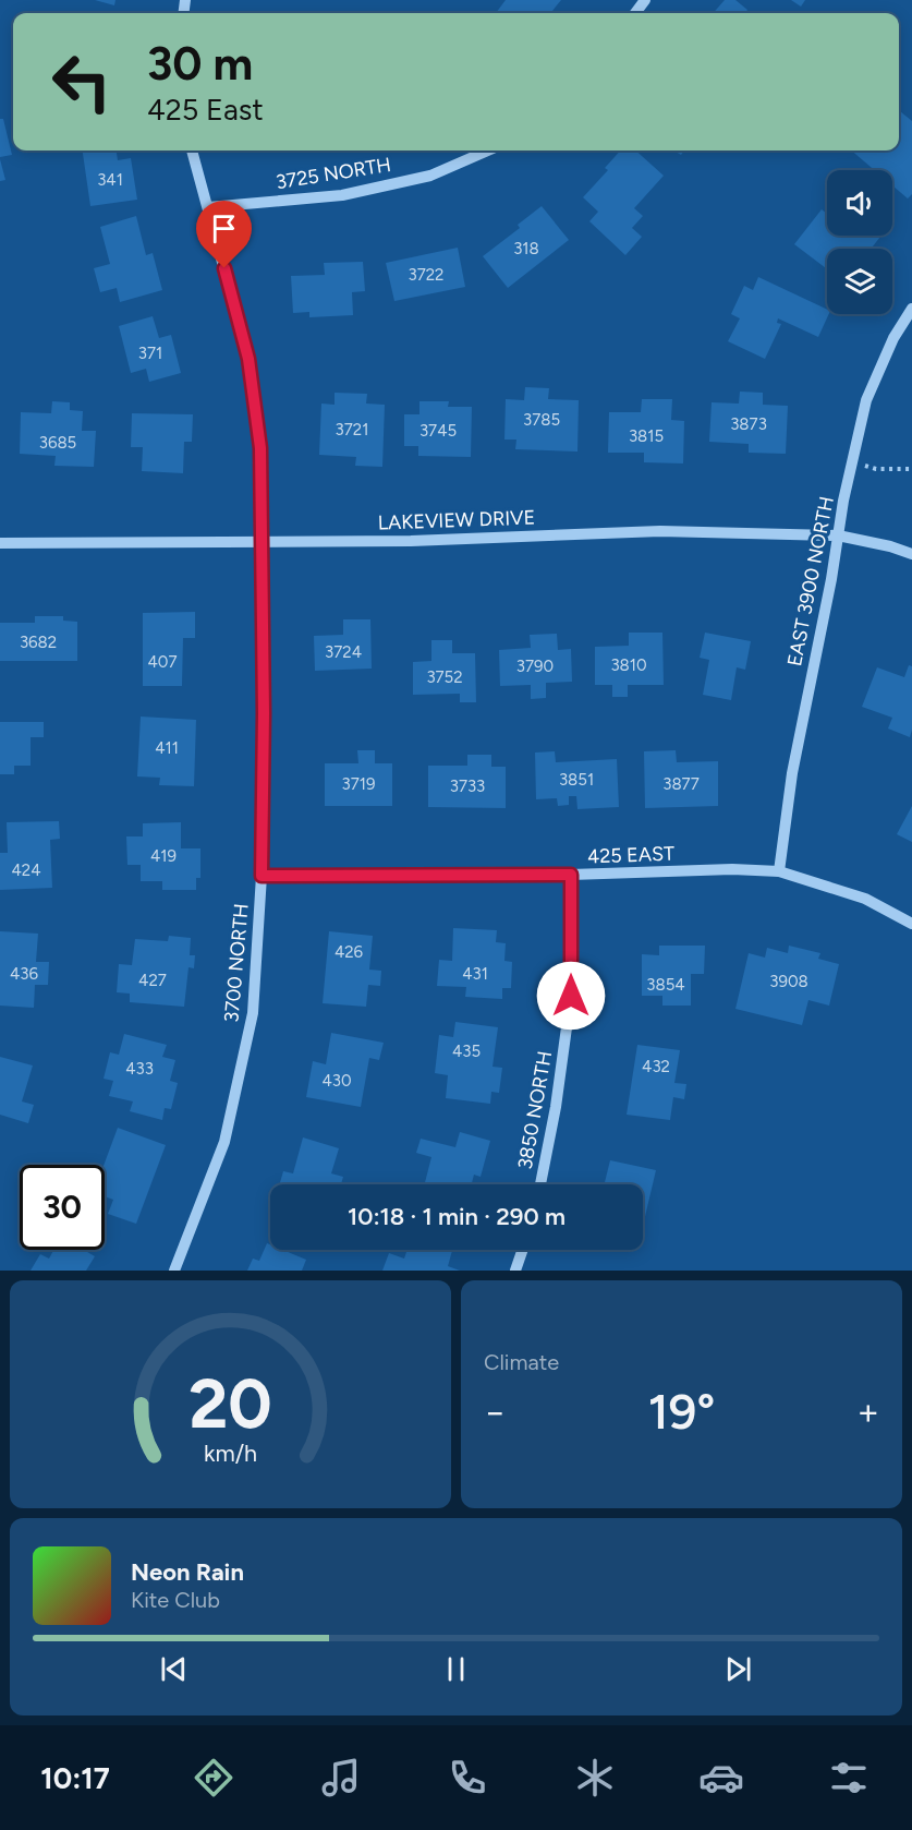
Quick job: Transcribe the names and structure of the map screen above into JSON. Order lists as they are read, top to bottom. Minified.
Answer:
{"streets":{"street":["3725 NORTH","LAKEVIEW DRIVE","EAST 3900 NORTH","425 EAST","3700 NORTH","3850 NORTH"]},"crossings":[["3725 NORTH","3700 NORTH"],["LAKEVIEW DRIVE","EAST 3900 NORTH"],["LAKEVIEW DRIVE","3700 NORTH"],["EAST 3900 NORTH","425 EAST"],["425 EAST","3700 NORTH"],["425 EAST","3850 NORTH"]],"house_numbers":["341","318","3722","371","3785","3873","3721","3745","3815","3685","3682","3724","407","3810","3790","3752","411","3851","3719","3877","3733","419","424","426","436","431","427","3908","3854","435","432","433","430"],"page":{"turn":["30 m","425 East"],"limit":"30","trip":"10:18 · 1 min · 290 m","tile":"Climate","heat":["−","19°","+"],"song":["Neon Rain","Kite Club"],"tabs":"10:17","gauge":["20","km/h"]}}
